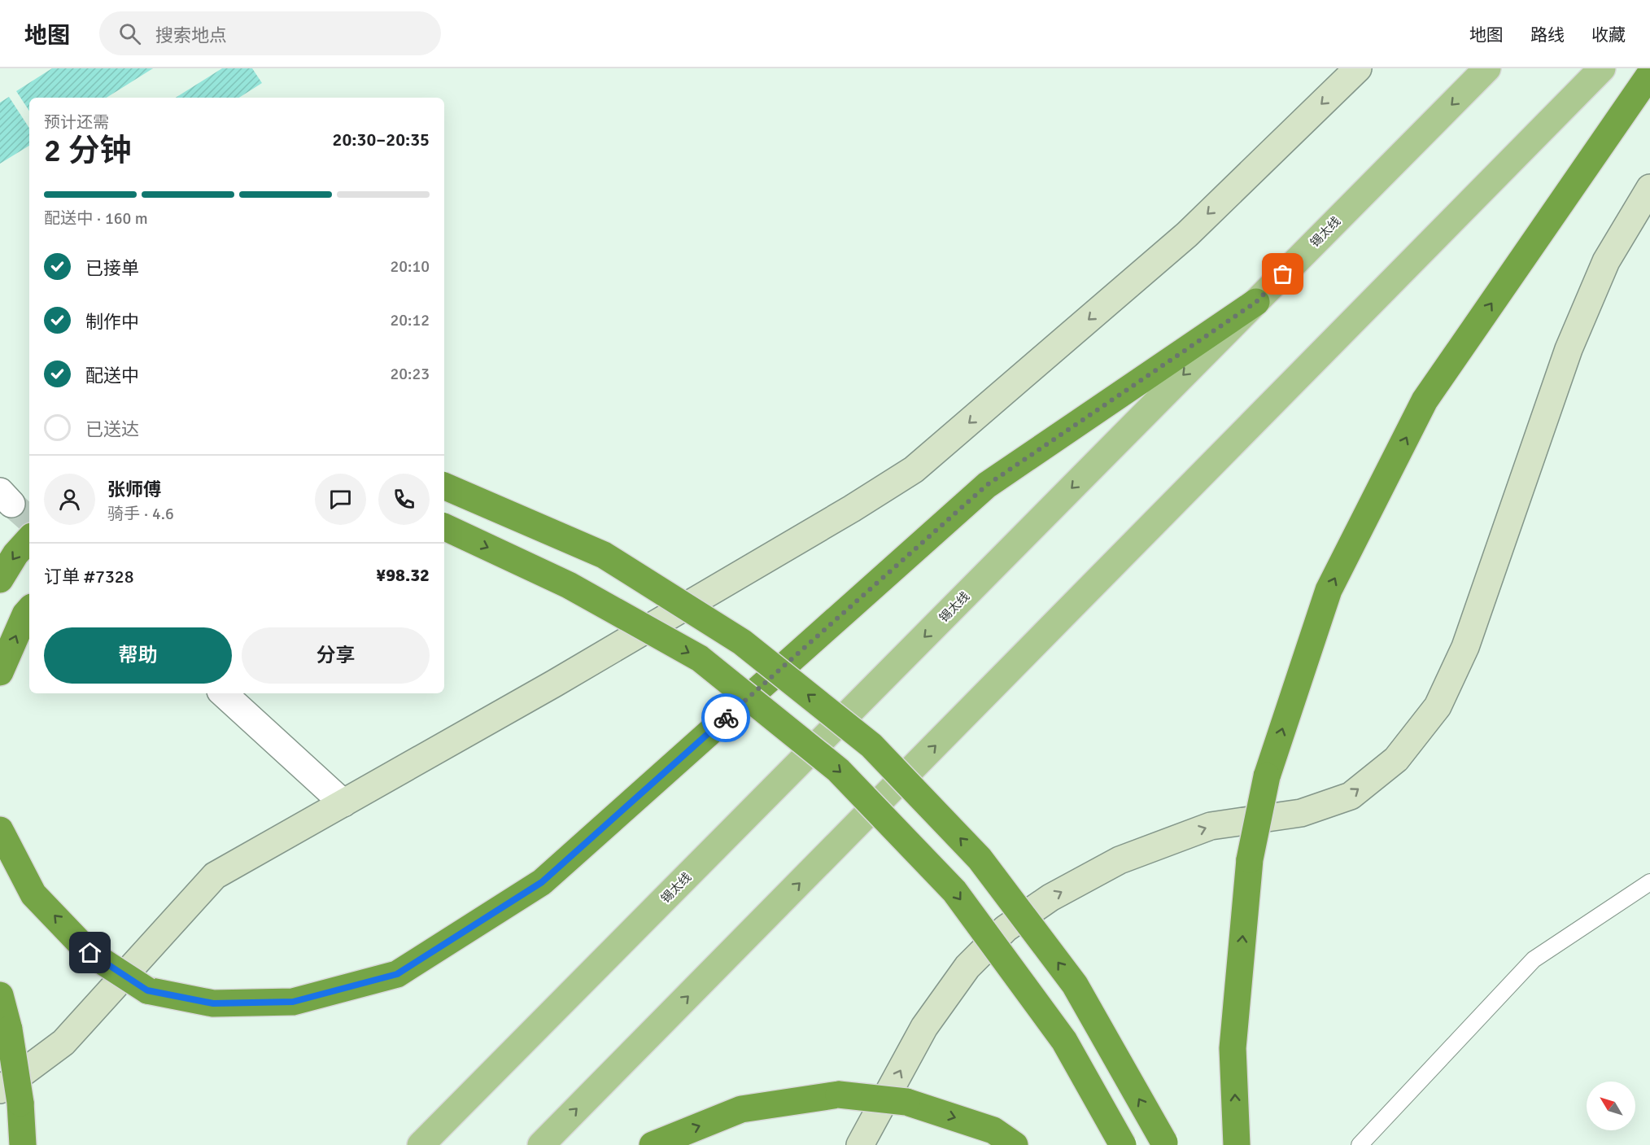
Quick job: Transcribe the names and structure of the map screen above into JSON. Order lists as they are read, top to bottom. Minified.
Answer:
{"streets":{"main road":["锡太线"]},"north":"top left","page":{"header":"地图","search":"搜索地点","nav":["地图","路线","收藏"],"heading":["2 分钟","预计还需","20:30–20:35"],"panel":["张师傅","骑手 · 4.6","订单 #7328","¥98.32"],"bar":"配送中 · 160 m","list":[["已接单","20:10"],["制作中","20:12"],["配送中","20:23"],"已送达"],"buttons":["帮助","分享"]}}
